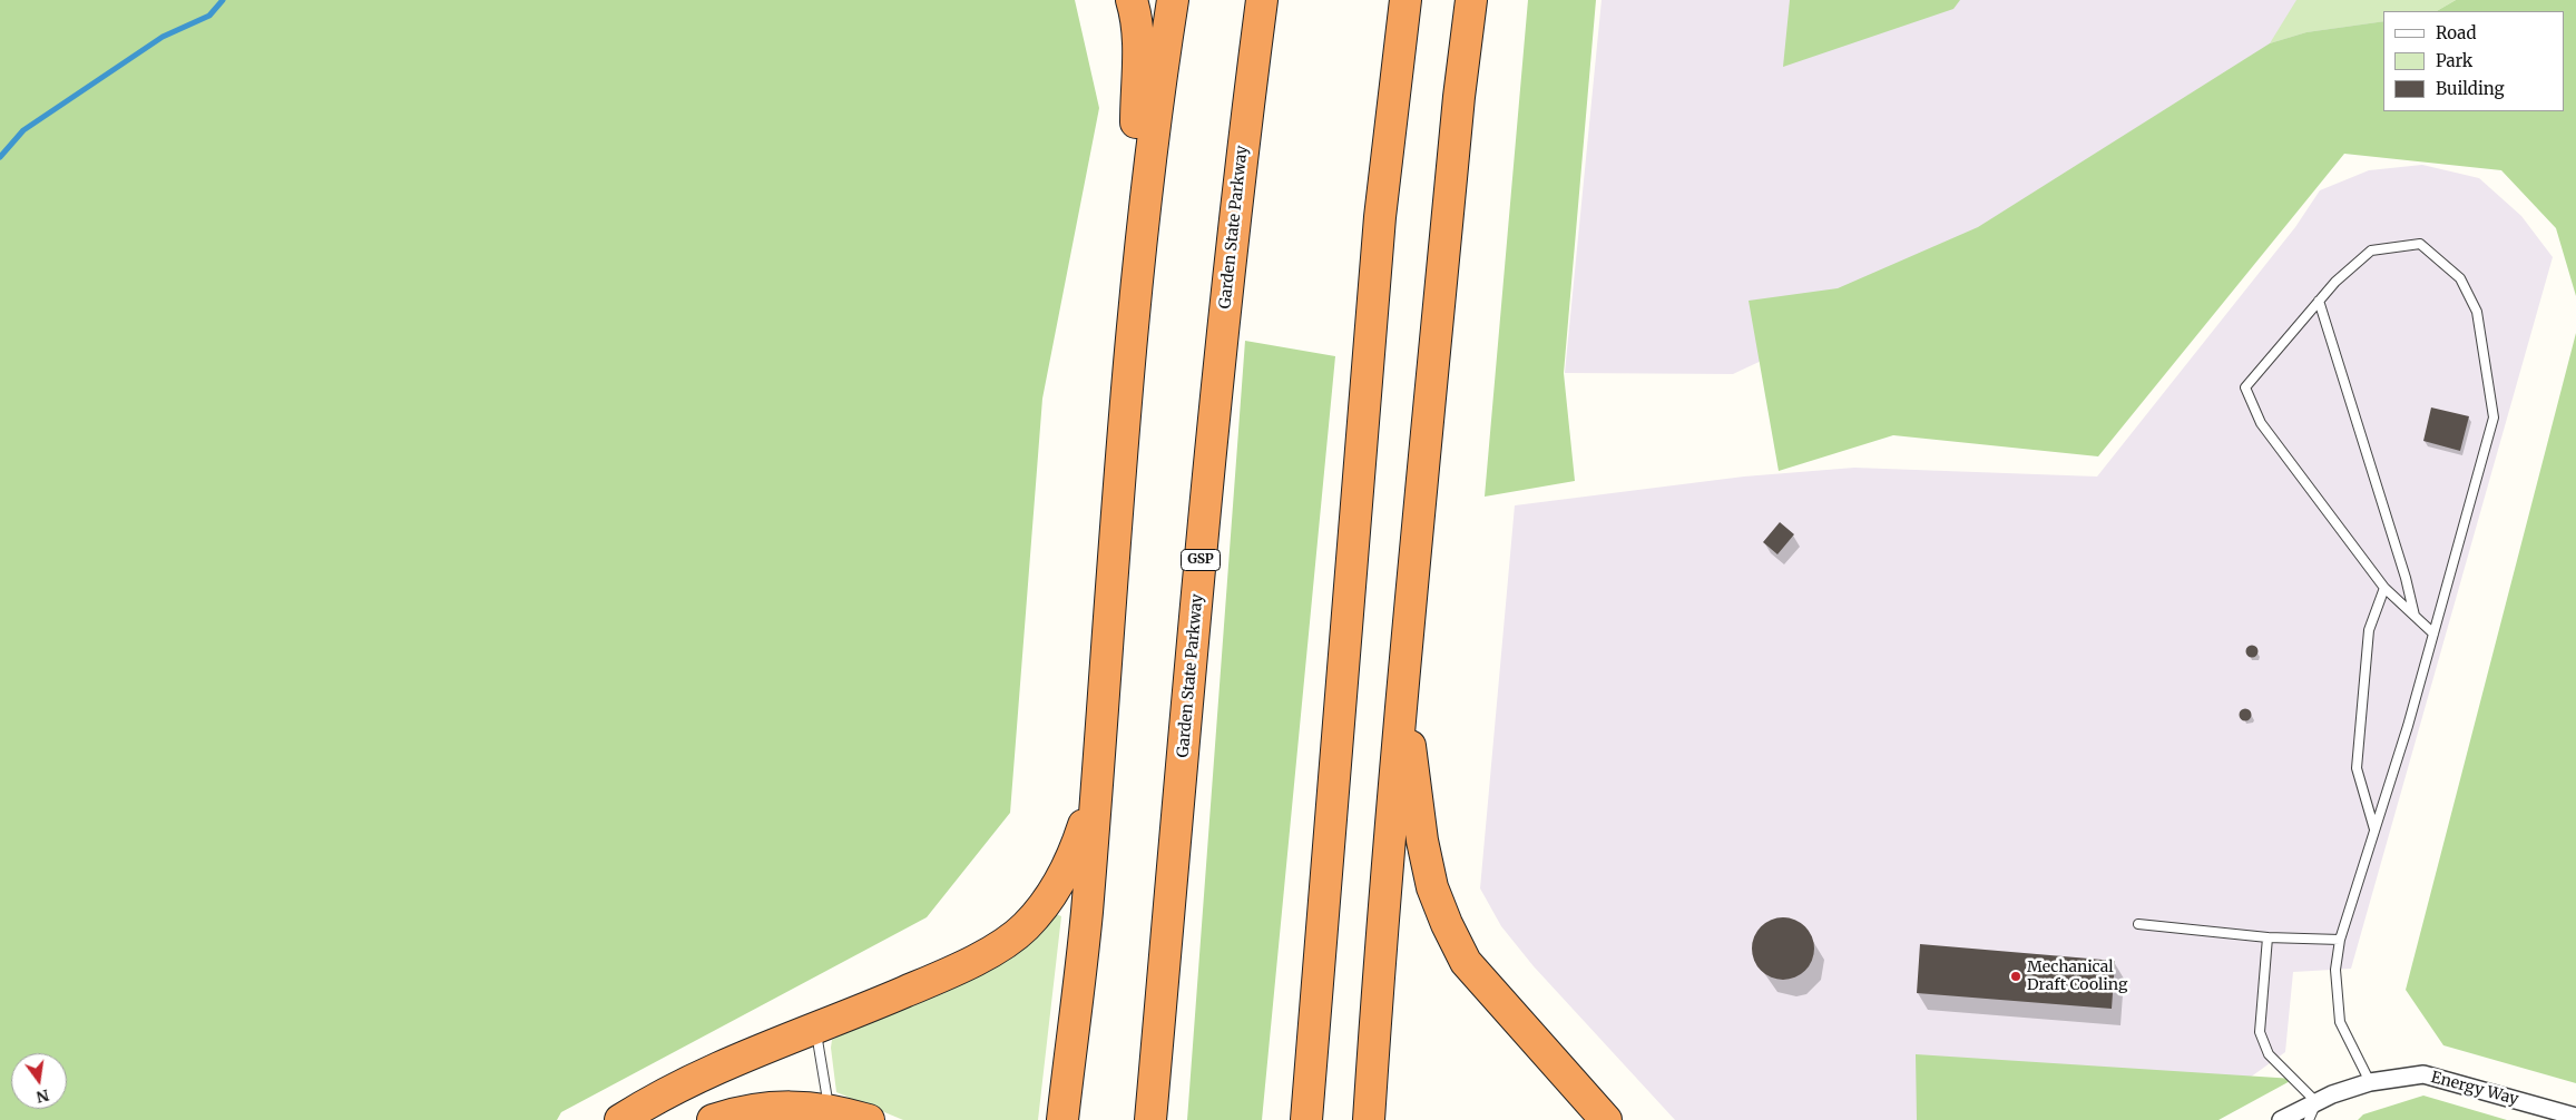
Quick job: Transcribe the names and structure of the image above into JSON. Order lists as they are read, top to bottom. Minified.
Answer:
{"streets":{"highway":["Garden State Parkway","GSP"],"street":["Energy Way"]},"places":["Mechanical Draft Cooling"],"legend":["Road","Park","Building"],"north":"bottom"}
